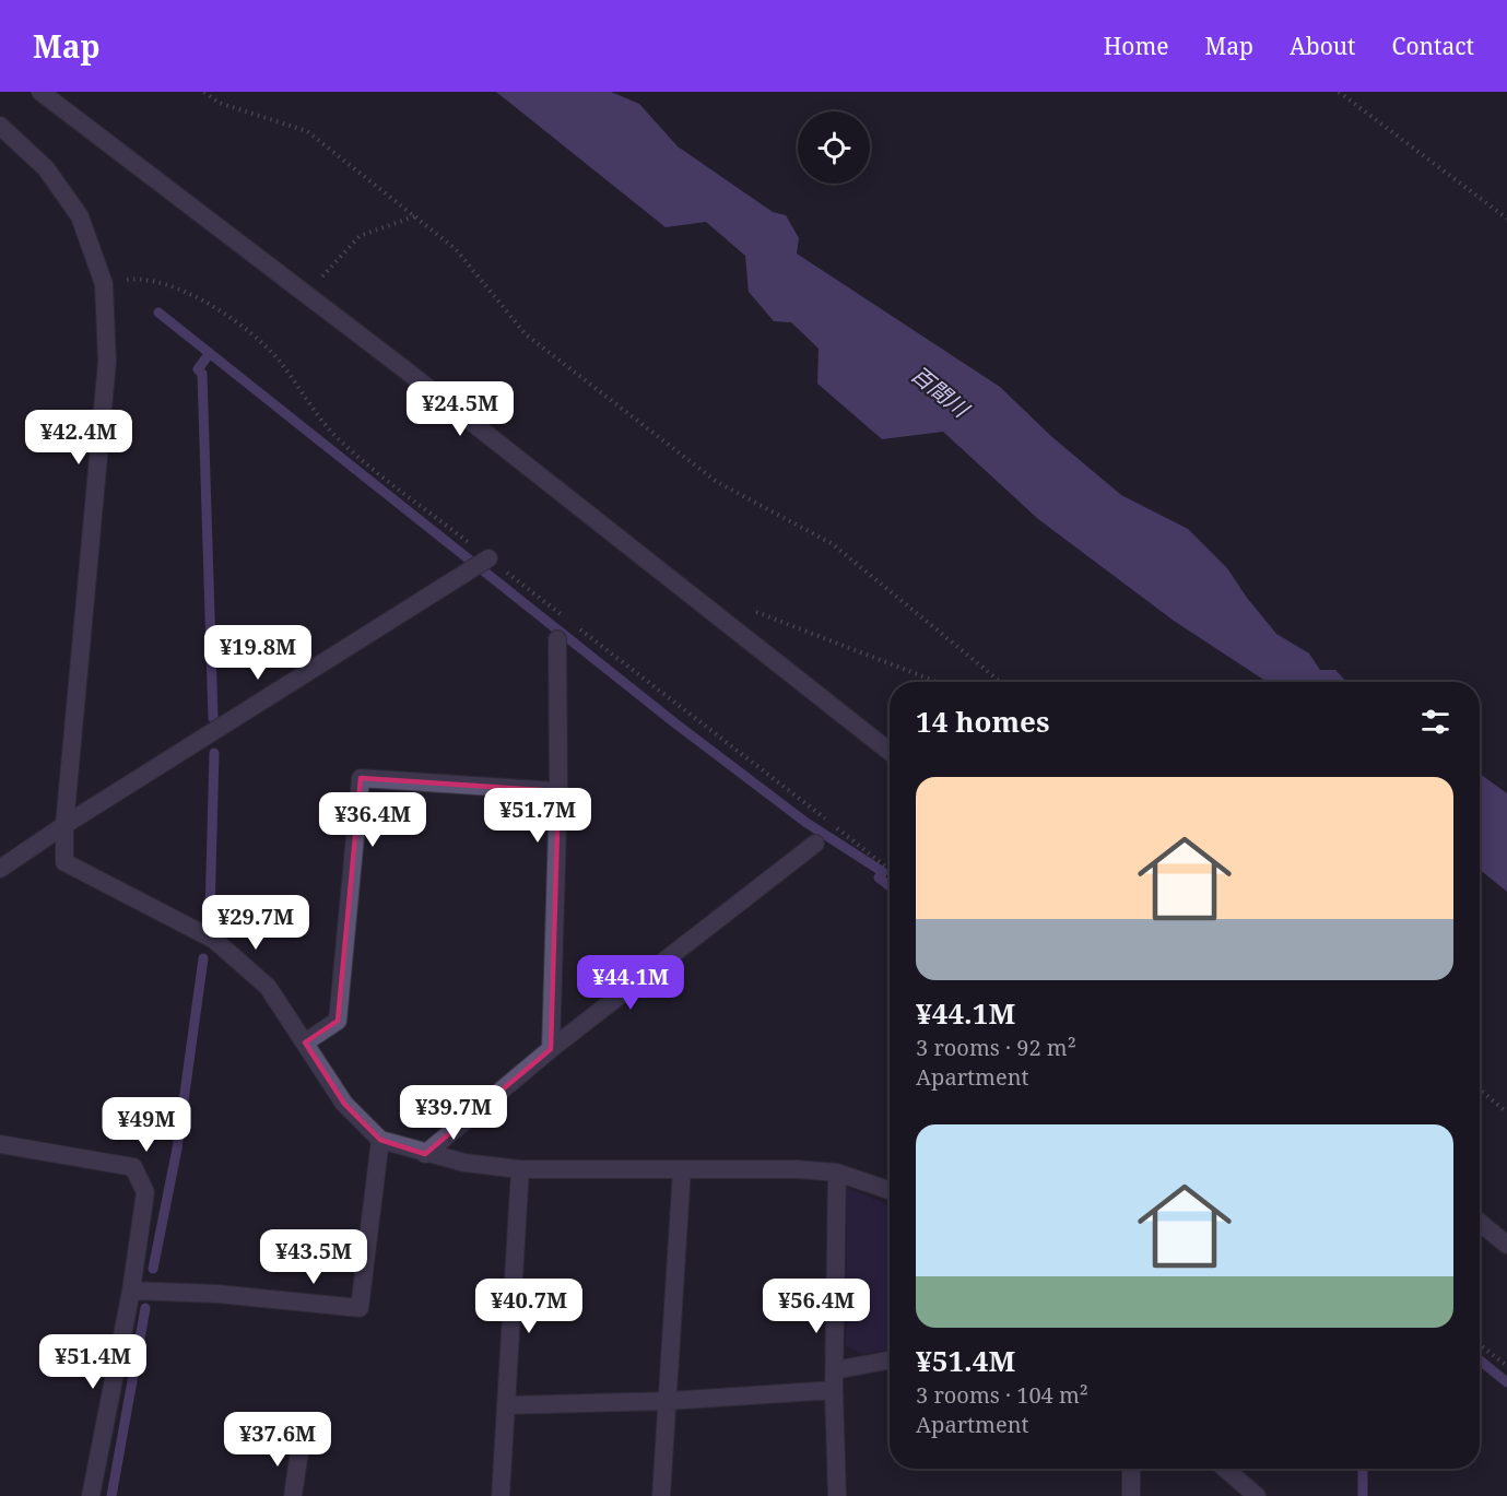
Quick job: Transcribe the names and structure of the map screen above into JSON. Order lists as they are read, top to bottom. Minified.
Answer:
{"water":["百間川"],"page":{"header":"Map","nav":["Home","Map","About","Contact"],"price":["¥24.5M","¥42.4M","¥19.8M","¥51.7M","¥36.4M","¥29.7M","¥44.1M","¥39.7M","¥49M","¥43.5M","¥40.7M","¥56.4M","¥51.4M","¥37.6M"],"heading":"14 homes","list":[{"name":"¥44.1M","note":"3 rooms · 92 m² · Apartment"},{"name":"¥51.4M","note":"3 rooms · 104 m² · Apartment"}]}}
